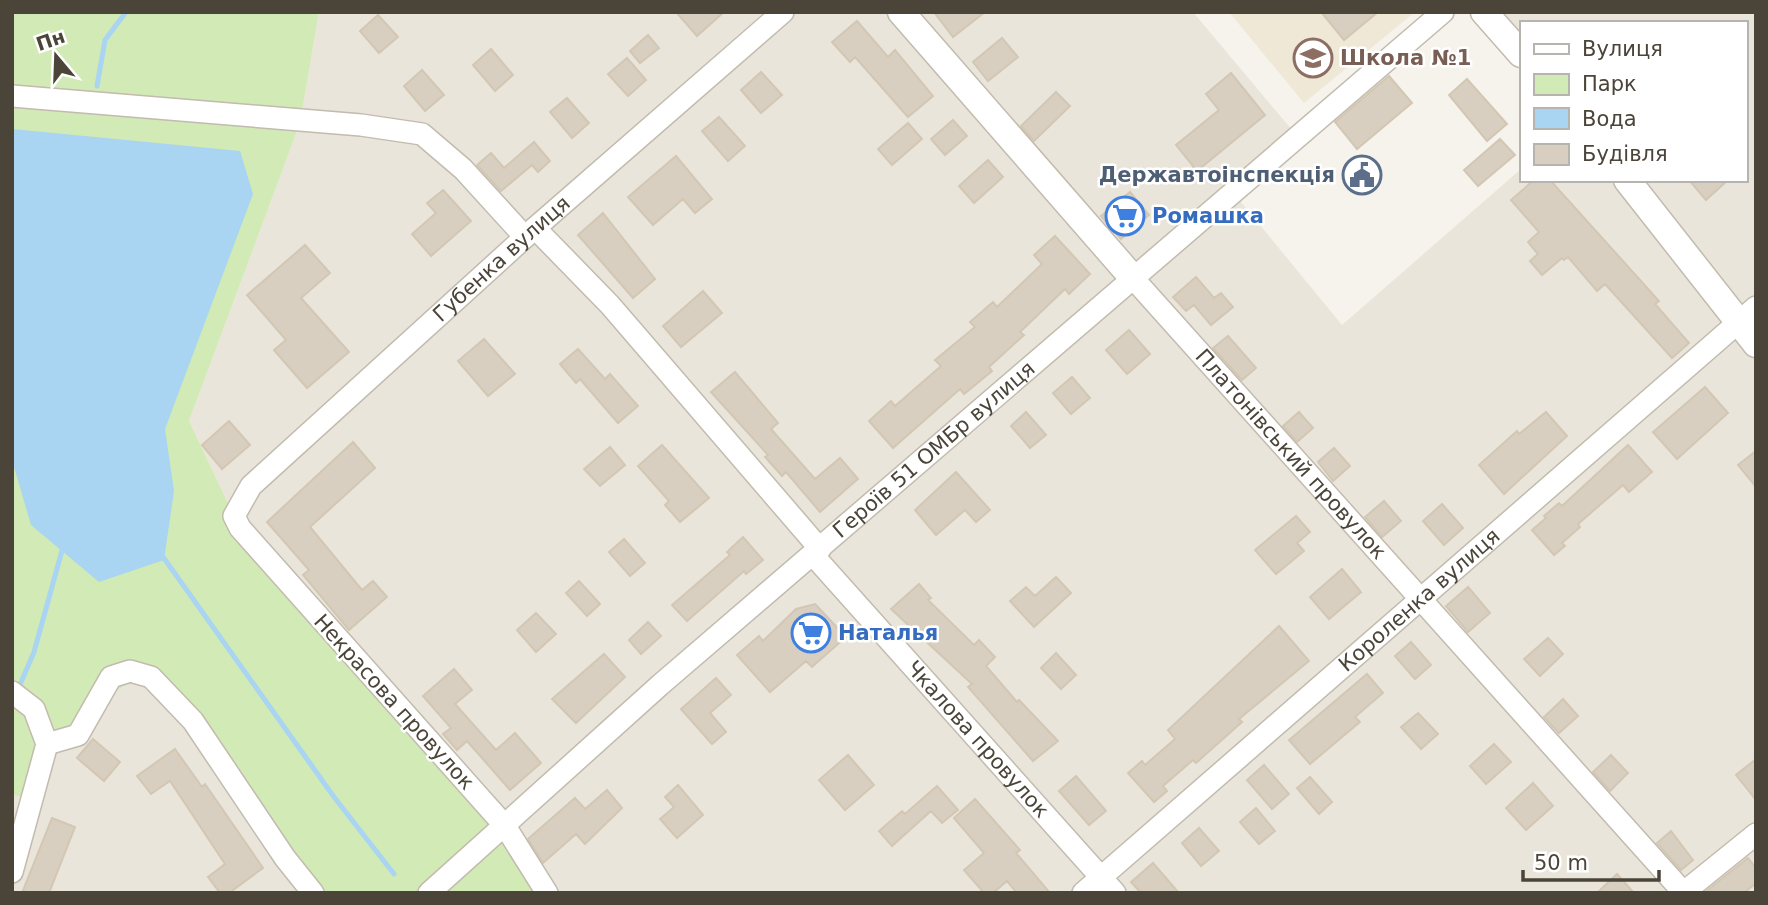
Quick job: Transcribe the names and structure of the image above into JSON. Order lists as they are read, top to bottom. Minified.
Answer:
{"streets":{"street":["Губенка вулиця","Героїв 51 ОМБр вулиця","Платонівський провулок","Короленка вулиця","Некрасова провулок","Чкалова провулок"]},"crossings":[["Губенка вулиця","Некрасова провулок"],["Губенка вулиця","Чкалова провулок"],["Героїв 51 ОМБр вулиця","Платонівський провулок"],["Героїв 51 ОМБр вулиця","Некрасова провулок"],["Героїв 51 ОМБр вулиця","Чкалова провулок"],["Платонівський провулок","Короленка вулиця"],["Короленка вулиця","Чкалова провулок"]],"places":{"school or university":["Школа №1"],"public building":["Державтоінспекція"],"supermarket":["Ромашка","Наталья"]},"legend":["Вулиця","Парк","Вода","Будівля"],"scale_bar":"50 m","north":"top"}
